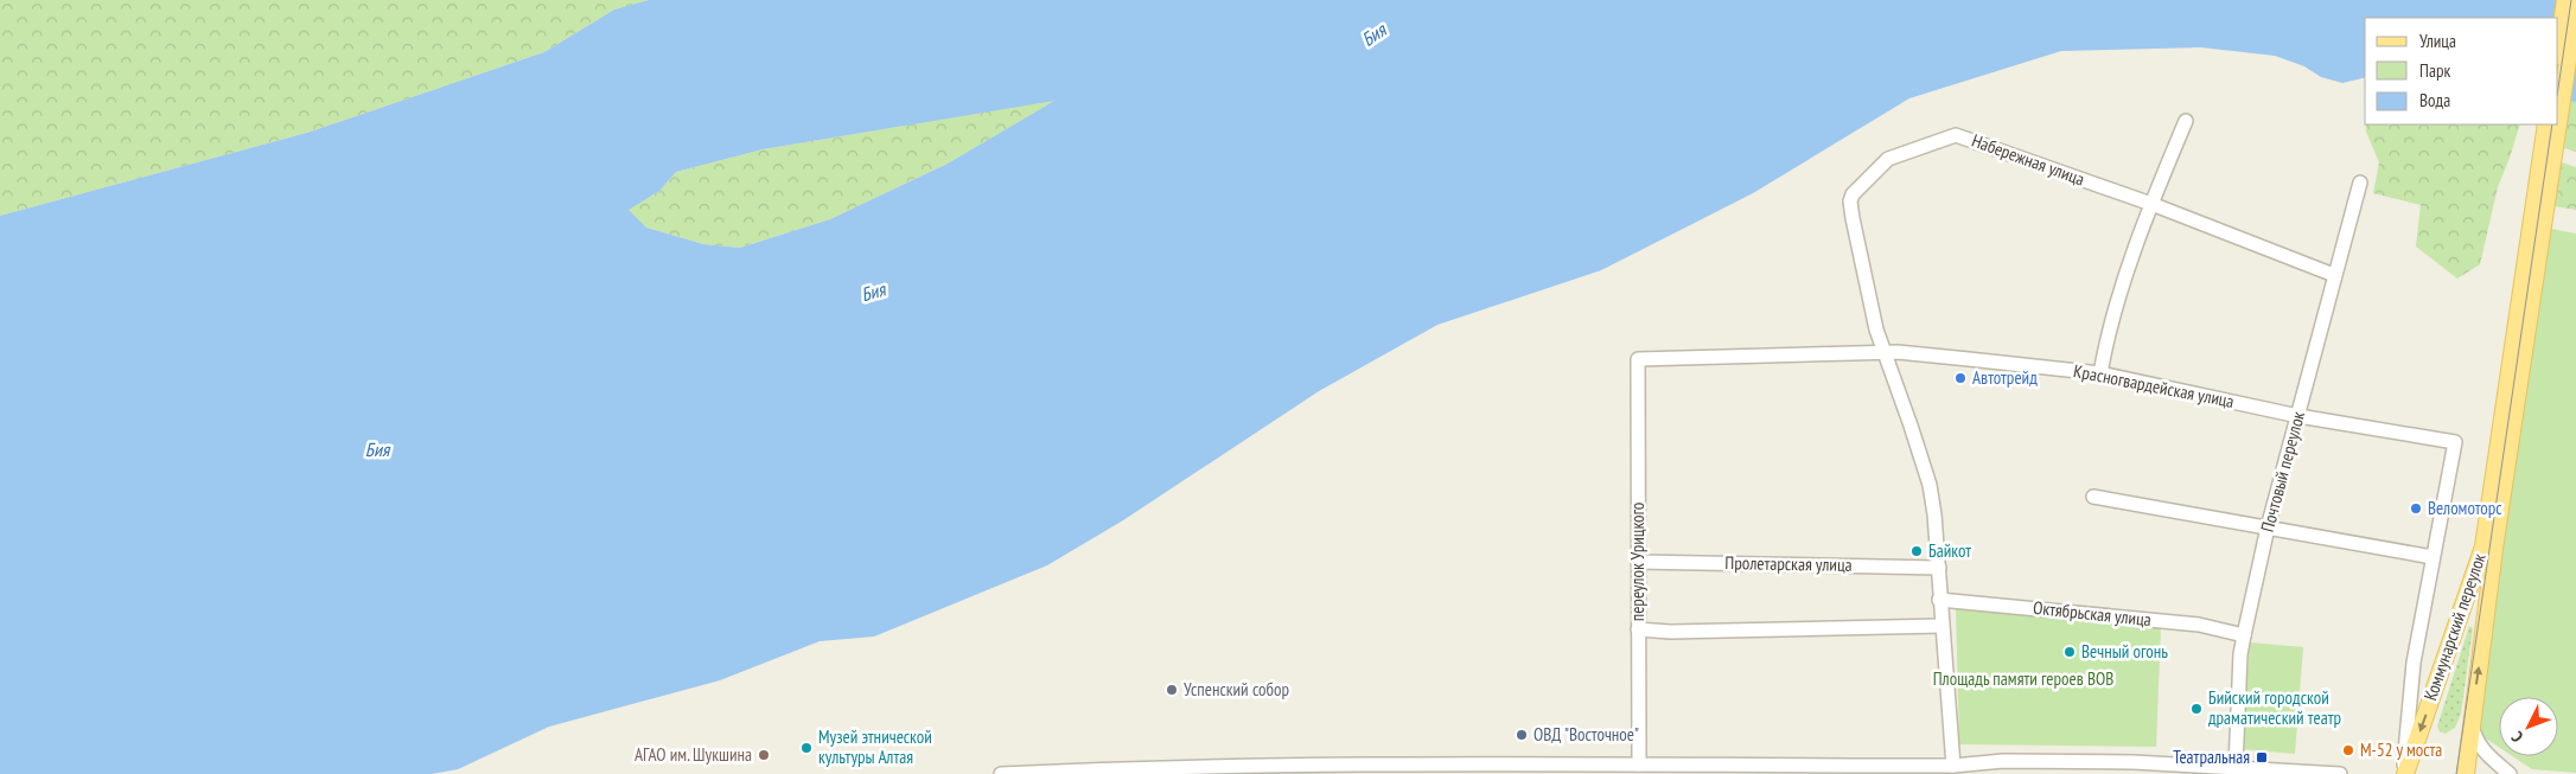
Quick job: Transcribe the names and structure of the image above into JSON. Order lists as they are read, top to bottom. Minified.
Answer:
{"streets":{"main road":["Коммунарский переулок"],"street":["Набережная улица","Красногвардейская улица","Почтовый переулок","переулок Урицкого","Пролетарская улица","Октябрьская улица"]},"crossings":[["Набережная улица","Красногвардейская улица"],["Набережная улица","Почтовый переулок"],["Красногвардейская улица","Почтовый переулок"],["Красногвардейская улица","переулок Урицкого"],["Почтовый переулок","Октябрьская улица"],["переулок Урицкого","Пролетарская улица"]],"water":["Бия"],"parks":["Площадь памяти героев ВОВ"],"places":{"other":["Автотрейд","Веломоторс","Байкот","Вечный огонь","Успенский собор","Бийский городской драматический театр","ОВД \"Восточное\"","Музей этнической культуры Алтая","М-52 у моста","АГАО им. Шукшина"],"transit":["Театральная"]},"legend":["Улица","Парк","Вода"],"north":"bottom left"}
